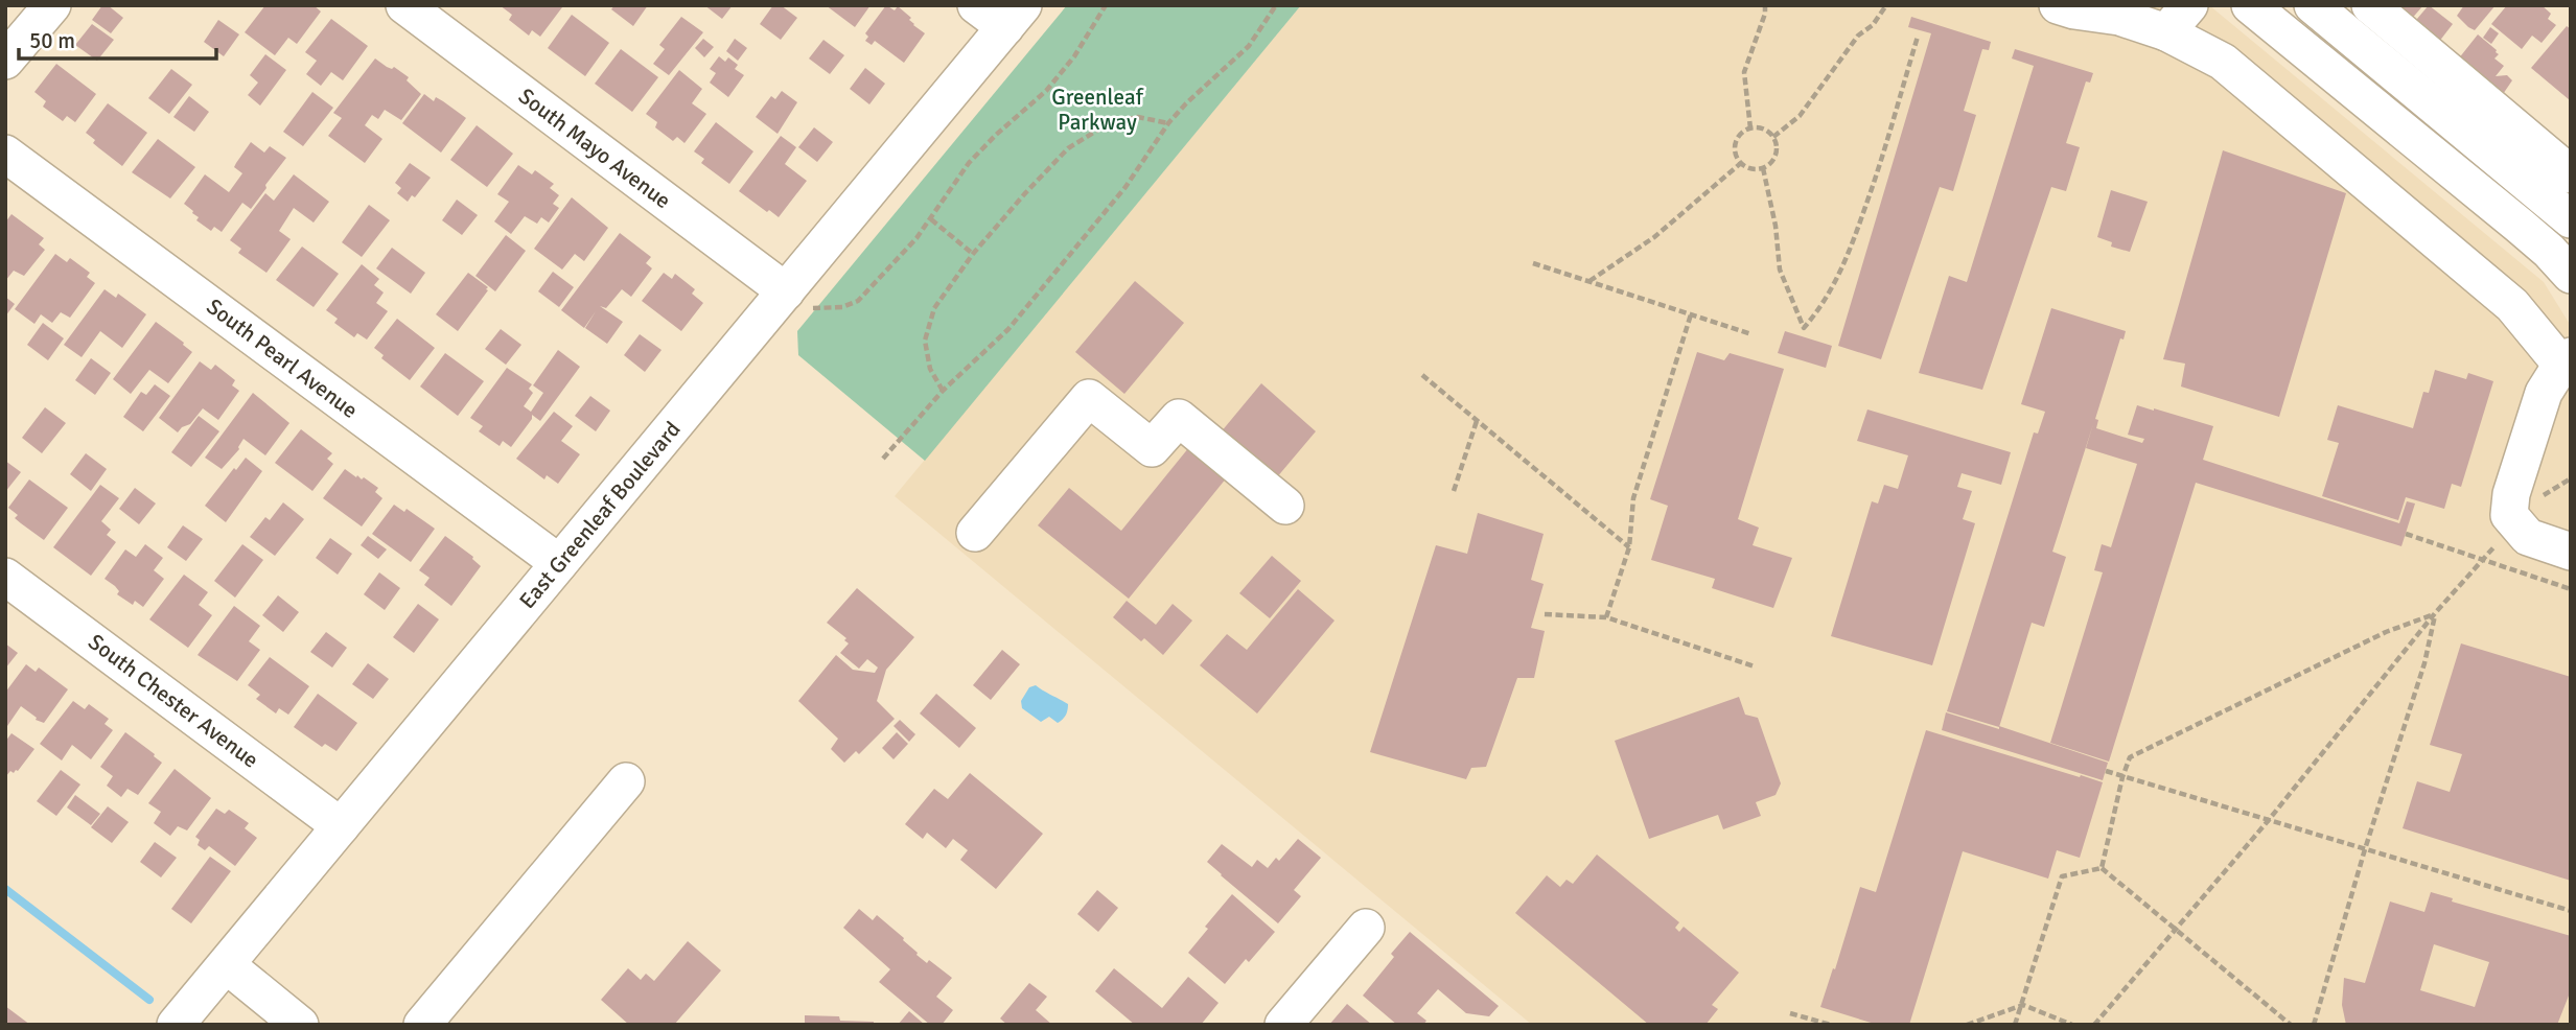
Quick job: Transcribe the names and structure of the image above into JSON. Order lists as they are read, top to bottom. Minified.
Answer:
{"streets":{"street":["South Mayo Avenue","South Pearl Avenue","East Greenleaf Boulevard","South Chester Avenue"]},"crossings":[["South Mayo Avenue","East Greenleaf Boulevard"],["South Pearl Avenue","East Greenleaf Boulevard"],["East Greenleaf Boulevard","South Chester Avenue"]],"parks":["Greenleaf Parkway"],"scale_bar":"50 m"}
